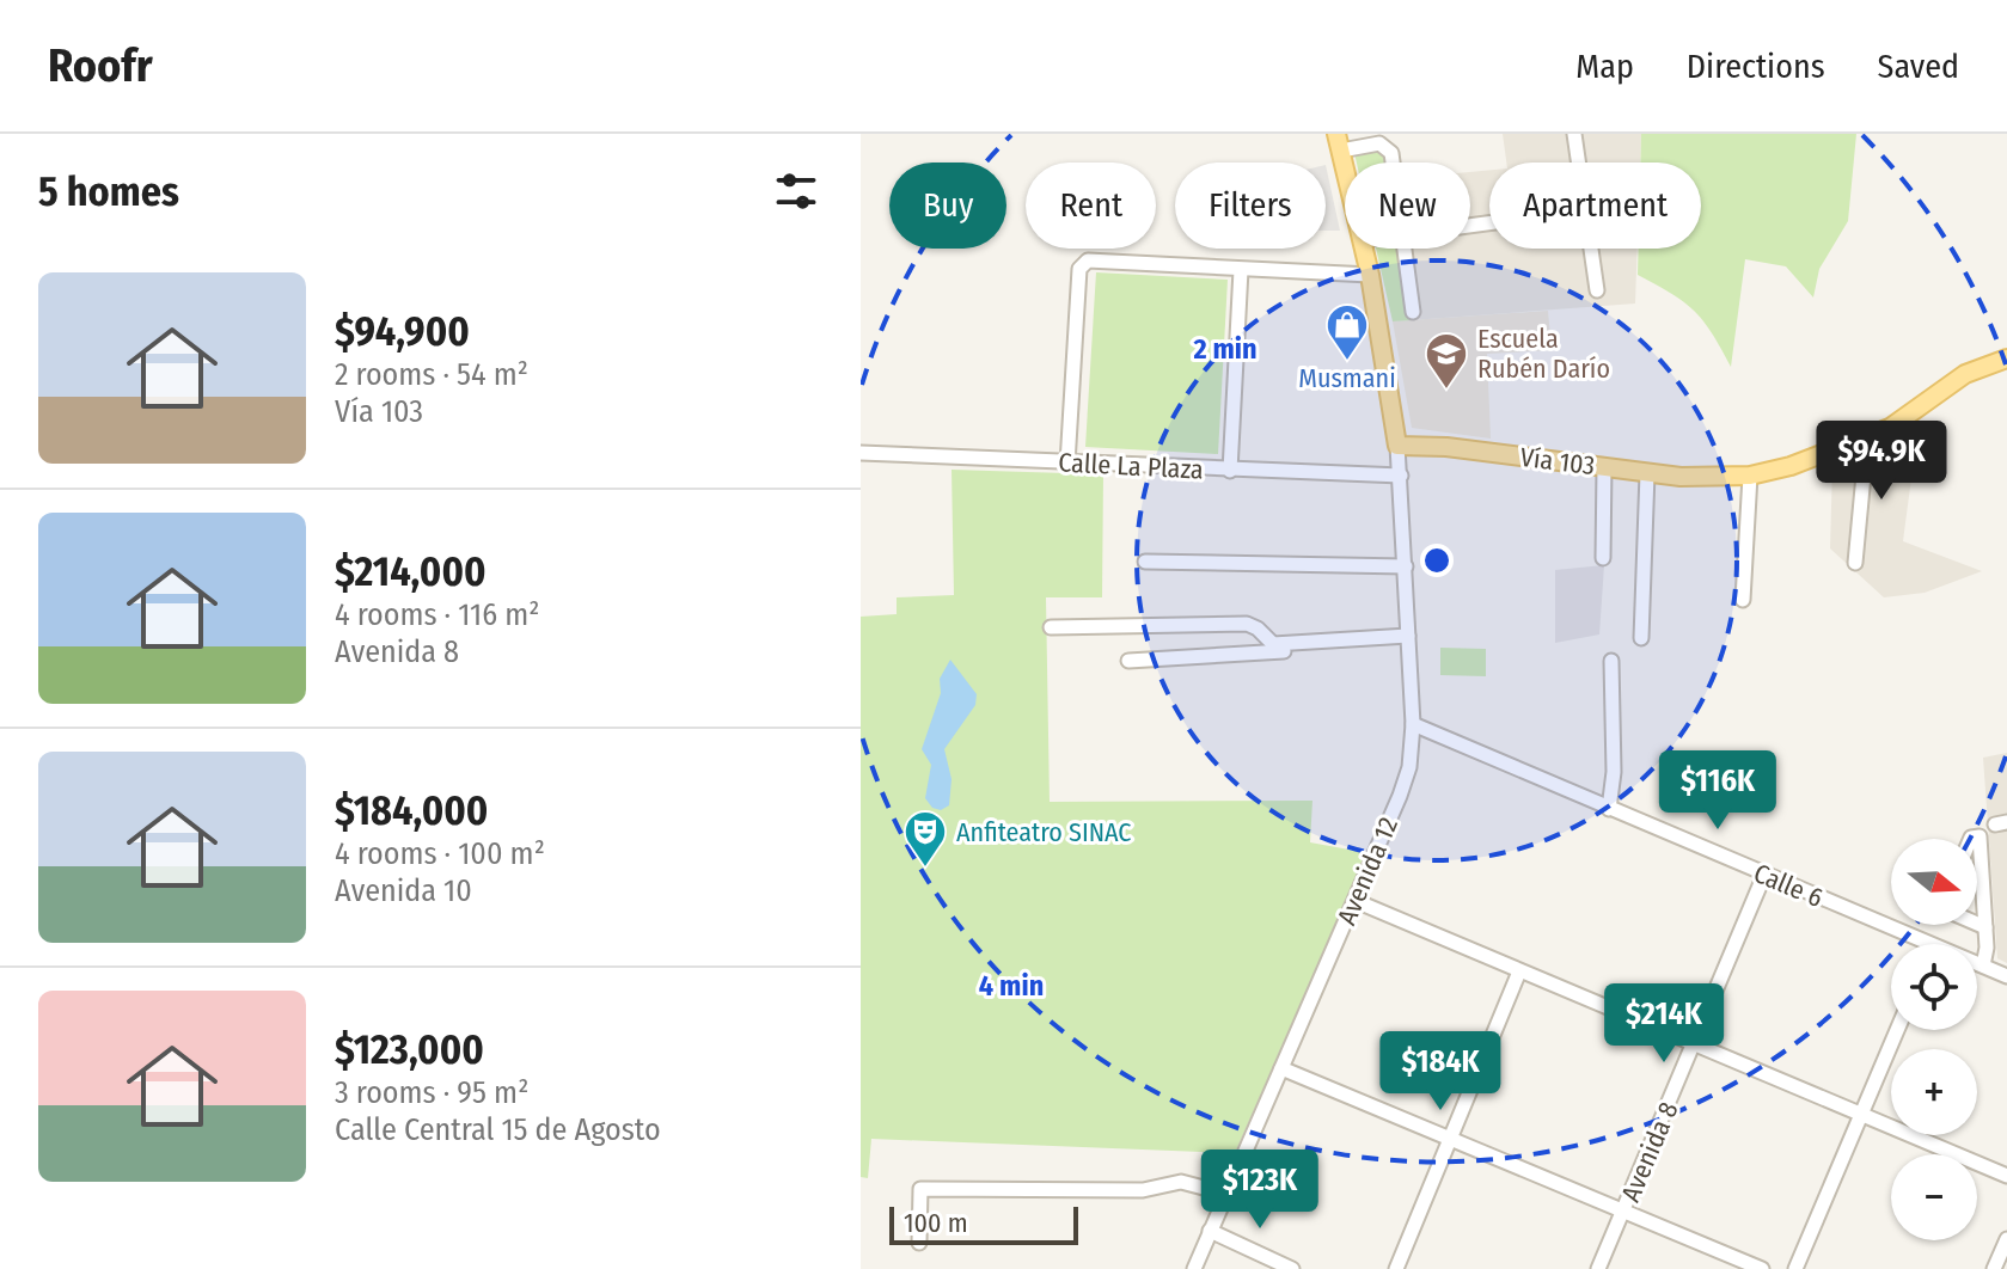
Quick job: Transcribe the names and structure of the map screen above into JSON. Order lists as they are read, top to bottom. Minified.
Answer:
{"streets":{"main road":["Vía 103"],"street":["Calle La Plaza","Avenida 12","Calle 6","Avenida 8"]},"crossings":[["Vía 103","Avenida 12"],["Calle La Plaza","Avenida 12"],["Avenida 12","Calle 6"],["Calle 6","Avenida 8"]],"places":{"shop":["Musmani"],"school or university":["Escuela Rubén Darío"],"theatre":["Anfiteatro SINAC"]},"scale_bar":"100 m","north":"right","page":{"header":"Roofr","nav":["Map","Directions","Saved"],"heading":"5 homes","chip":["Buy","Rent","Filters","New","Apartment"],"list":[{"name":"$94,900","note":"2 rooms · 54 m² · Vía 103"},{"name":"$214,000","note":"4 rooms · 116 m² · Avenida 8"},{"name":"$184,000","note":"4 rooms · 100 m² · Avenida 10"},{"name":"$123,000","note":"3 rooms · 95 m² · Calle Central 15 de Agosto"}],"price":["$94.9K","$116K","$214K","$184K","$123K"],"map_buttons":["+","−"],"scale":"100 m"},"rings":["2 min","4 min"]}
